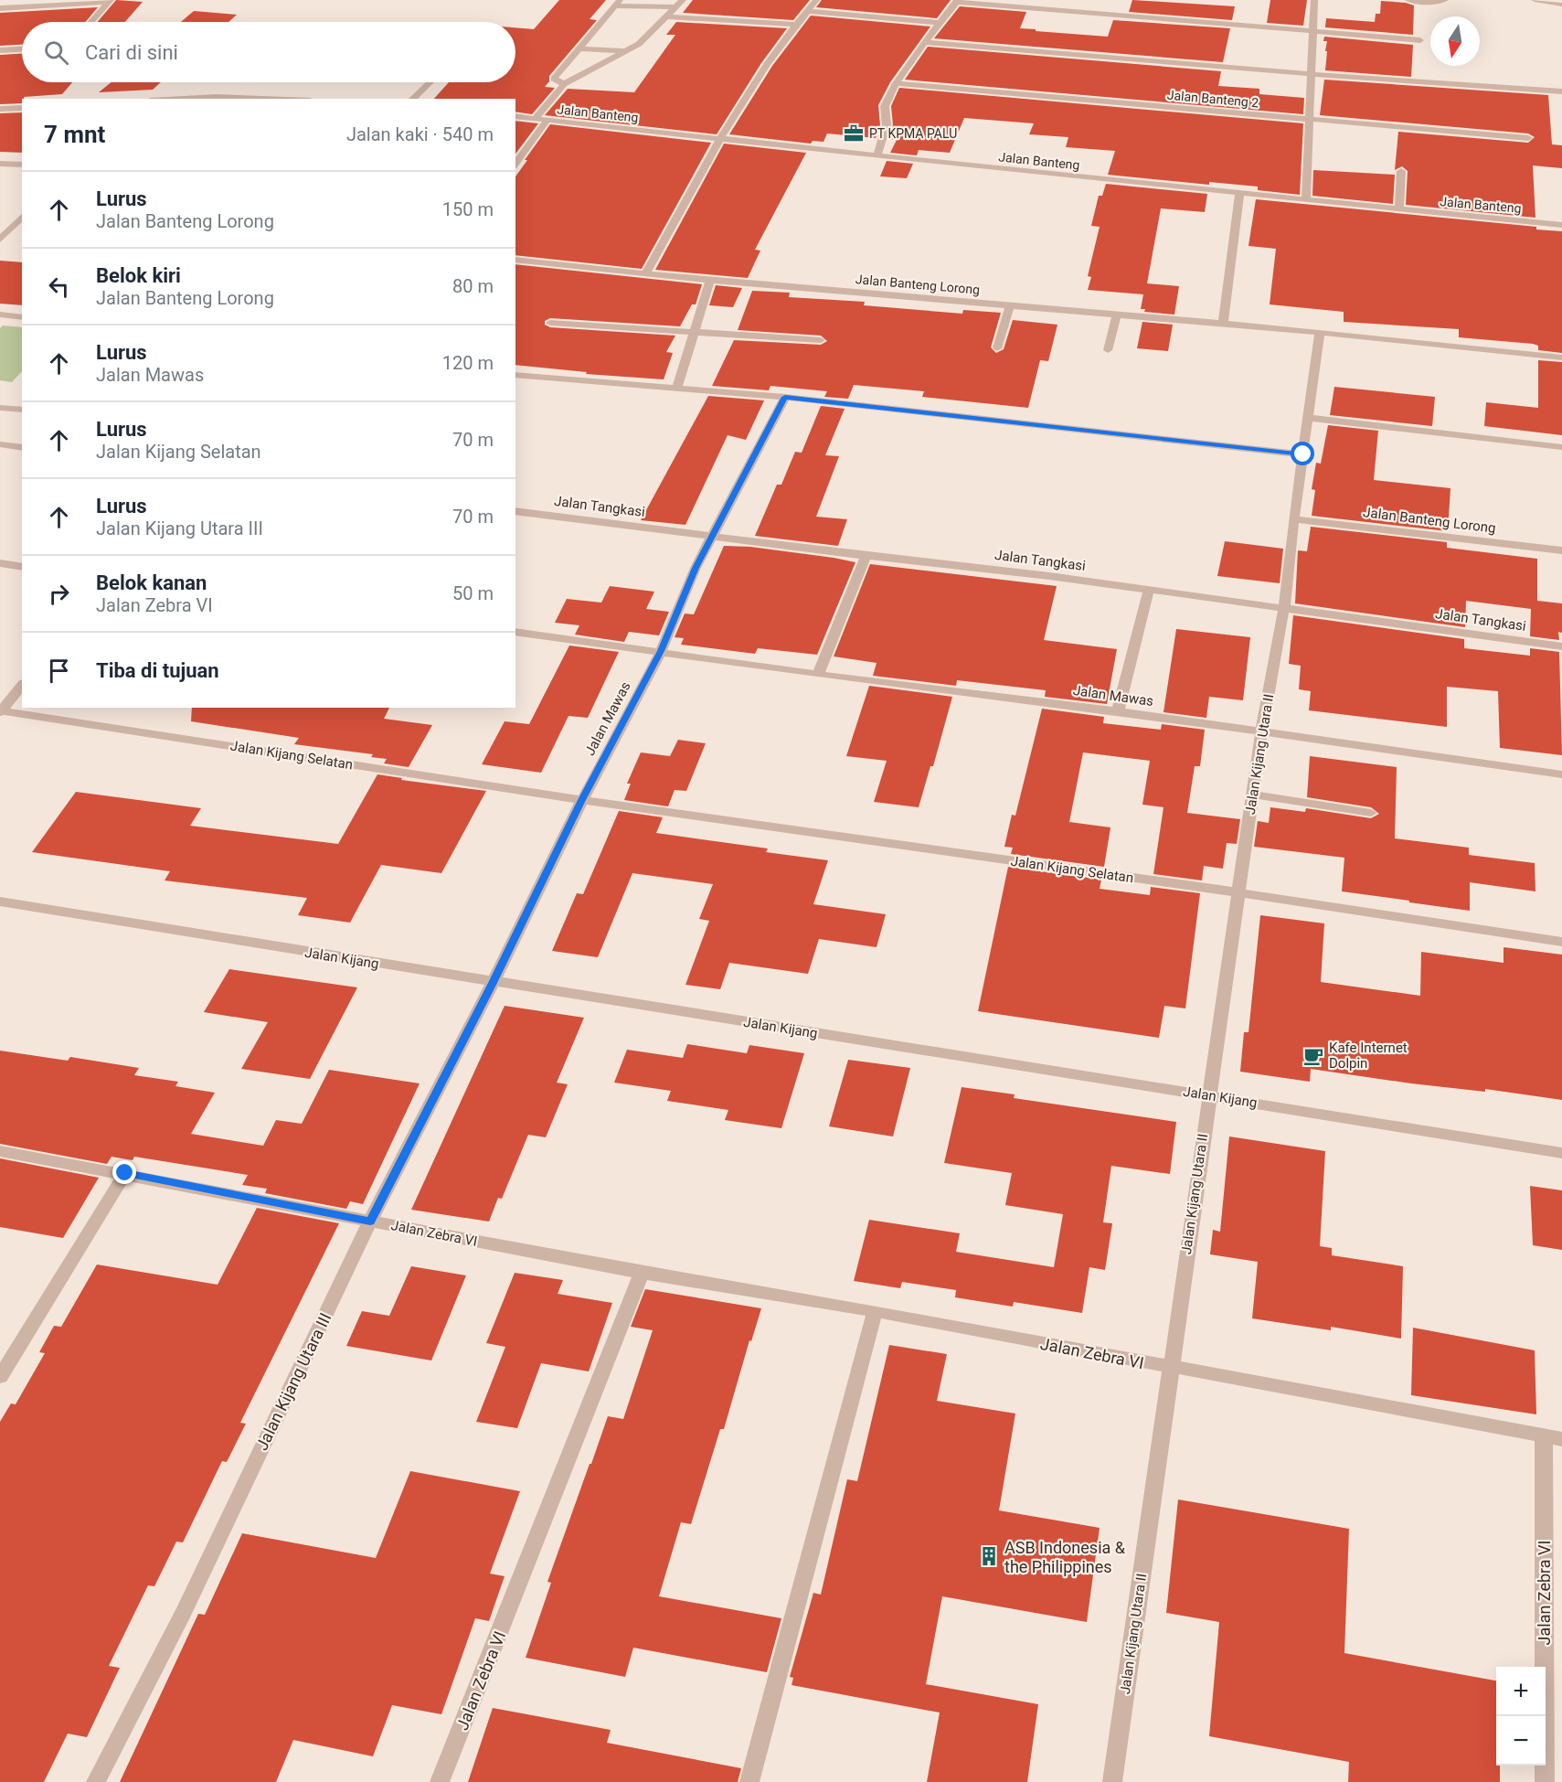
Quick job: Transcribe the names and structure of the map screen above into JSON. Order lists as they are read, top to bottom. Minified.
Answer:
{"streets":{"street":["Jalan Banteng 2","Jalan Banteng","Jalan Banteng Lorong","Jalan Tangkasi","Jalan Mawas","Jalan Kijang Utara II","Jalan Kijang Selatan","Jalan Kijang","Jalan Zebra VI","Jalan Kijang Utara III"]},"crossings":[["Jalan Tangkasi","Jalan Mawas"],["Jalan Tangkasi","Jalan Kijang Utara II"],["Jalan Mawas","Jalan Kijang Utara II"],["Jalan Mawas","Jalan Kijang Selatan"],["Jalan Kijang Utara II","Jalan Kijang Selatan"],["Jalan Kijang Utara II","Jalan Kijang"],["Jalan Kijang Utara II","Jalan Zebra VI"],["Jalan Kijang","Jalan Kijang Utara III"],["Jalan Zebra VI","Jalan Kijang Utara III"]],"places":{"office":["PT KPMA PALU"],"cafe":["Kafe Internet Dolpin"],"building":["ASB Indonesia & the Philippines"]},"north":"bottom","page":{"search":"Cari di sini","heading":["7 mnt","Jalan kaki · 540 m"],"list":[["Lurus","Jalan Banteng Lorong","150 m"],["Belok kiri","Jalan Banteng Lorong","80 m"],["Lurus","Jalan Mawas","120 m"],["Lurus","Jalan Kijang Selatan","70 m"],["Lurus","Jalan Kijang Utara III","70 m"],["Belok kanan","Jalan Zebra VI","50 m"],"Tiba di tujuan"],"map_buttons":["+","−"]}}
